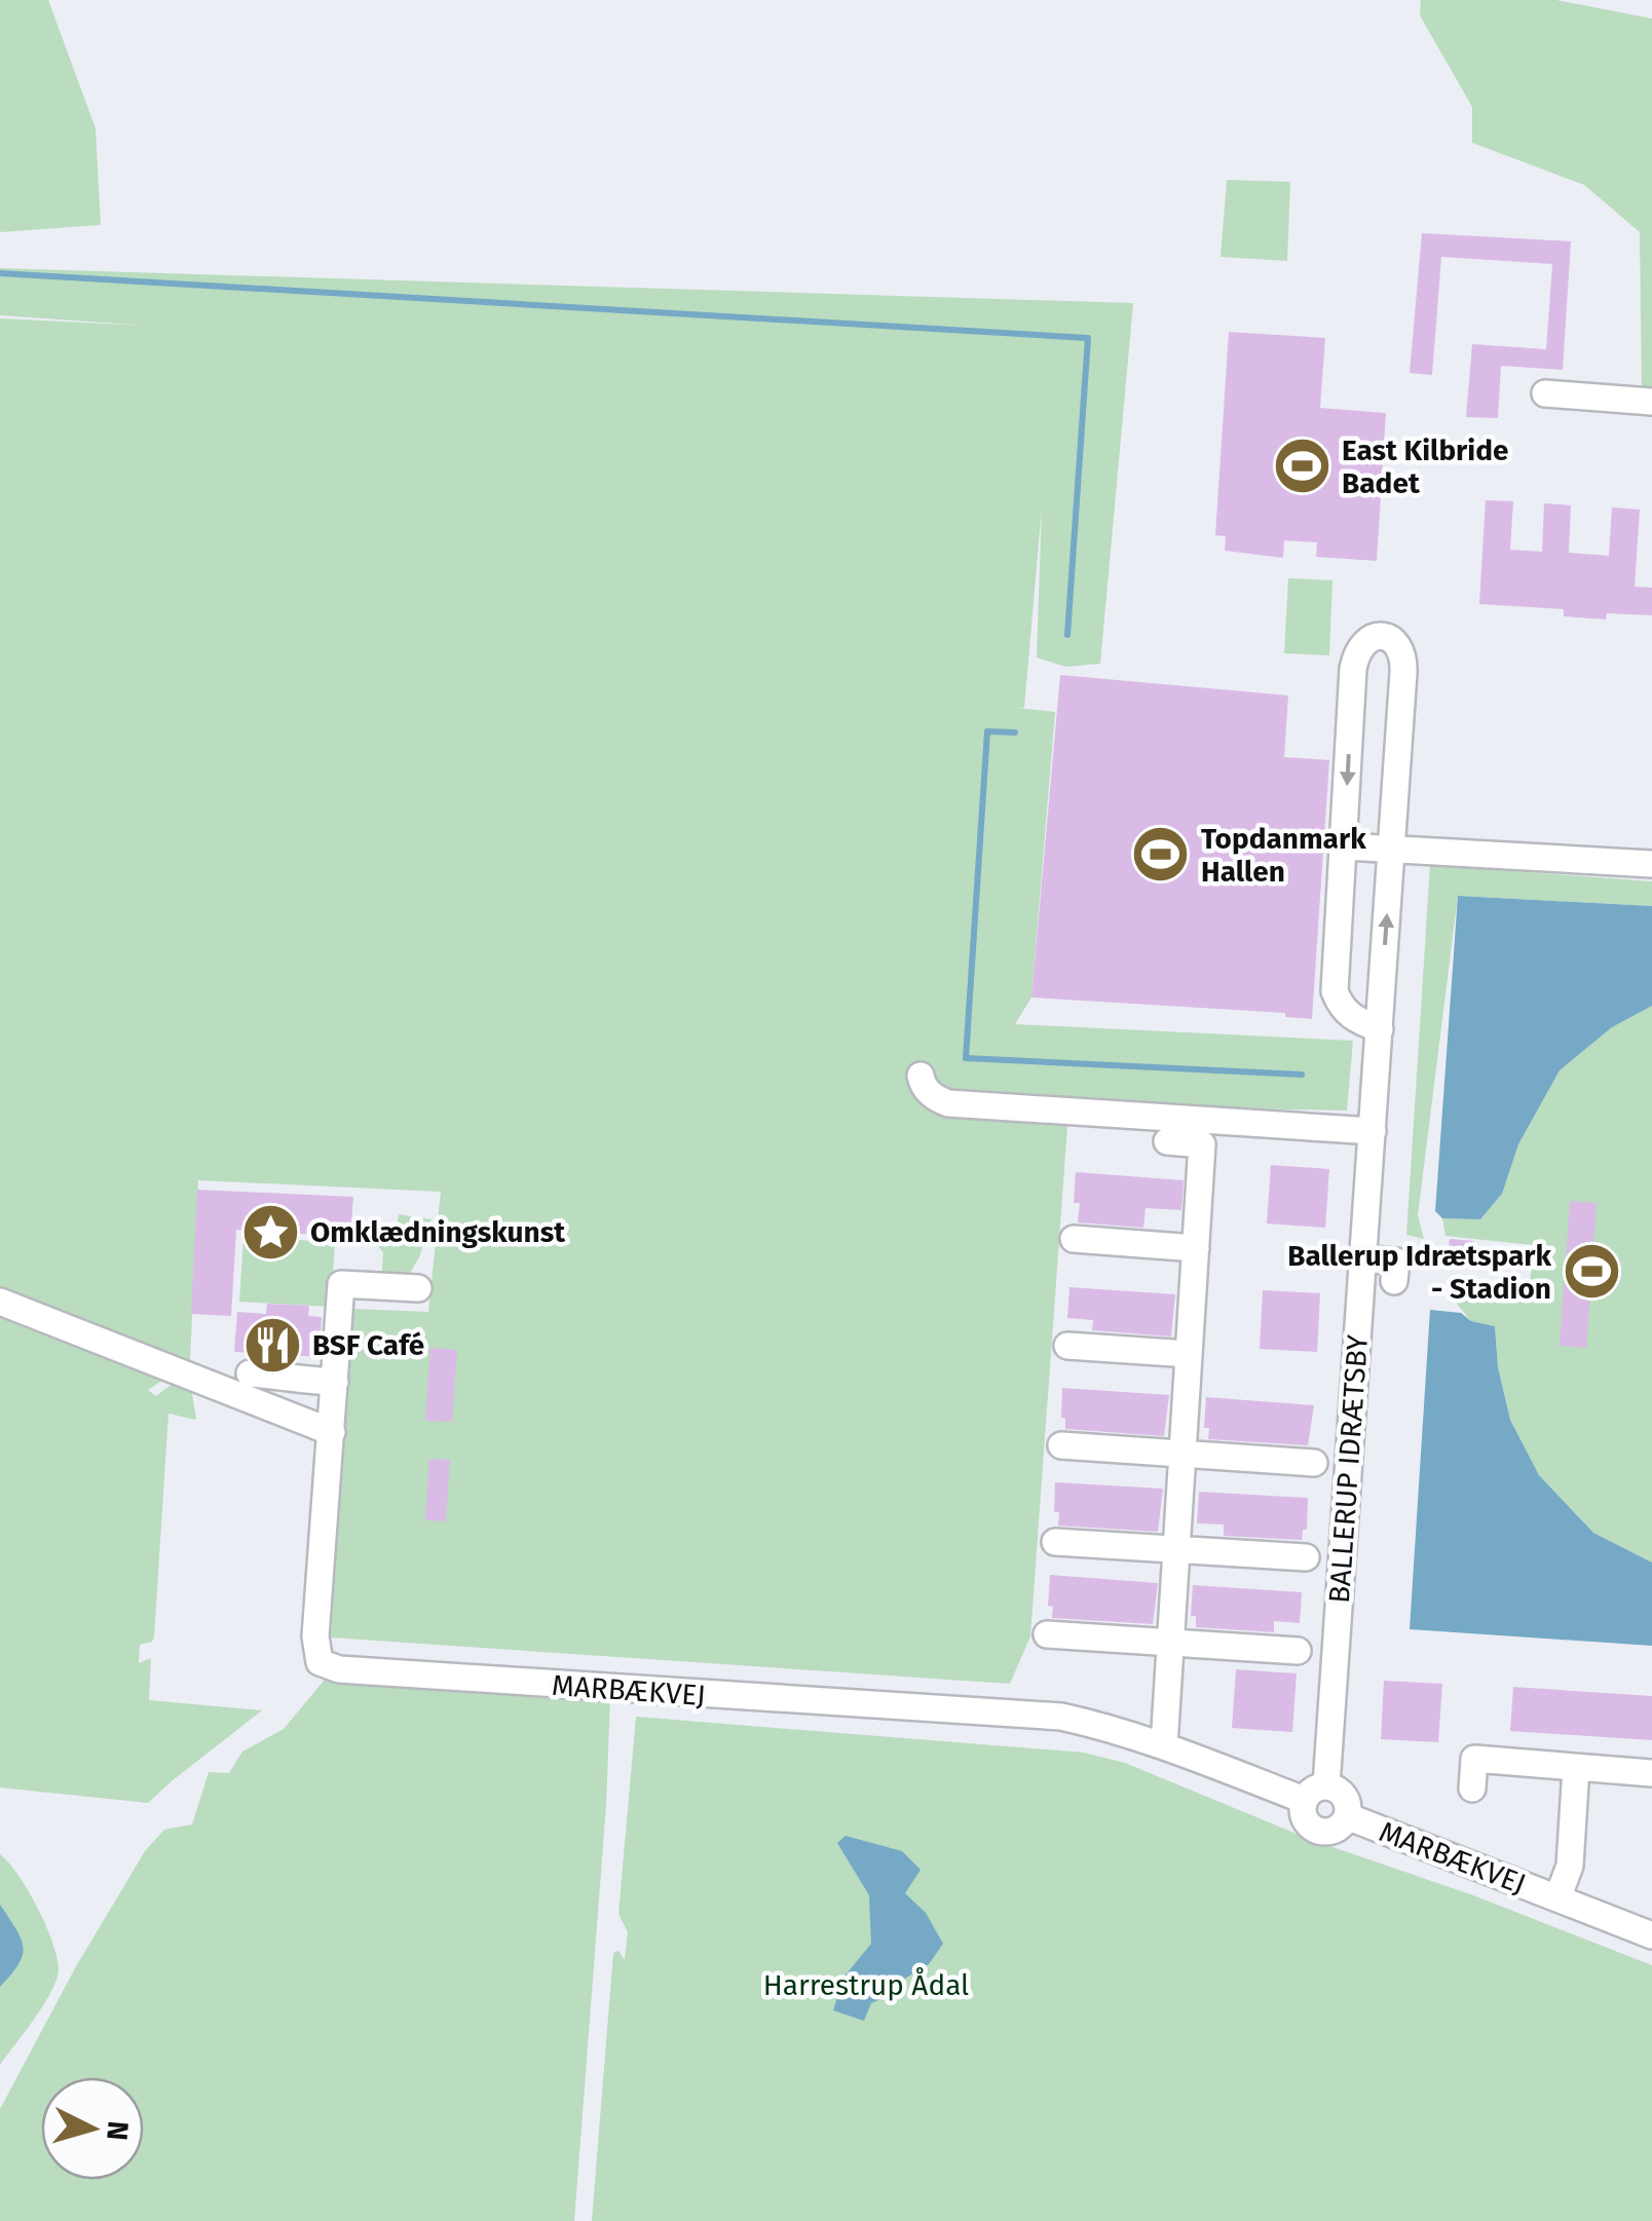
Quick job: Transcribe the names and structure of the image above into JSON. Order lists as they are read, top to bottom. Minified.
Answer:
{"streets":{"street":["BALLERUP IDRÆTSBY","MARBÆKVEJ"]},"crossings":[["BALLERUP IDRÆTSBY","MARBÆKVEJ"]],"parks":["Harrestrup Ådal"],"places":{"sports":["East Kilbride Badet","Topdanmark Hallen","Ballerup Idrætspark - Stadion"],"place":["Omklædningskunst"],"restaurant":["BSF Café"]},"north":"right"}
